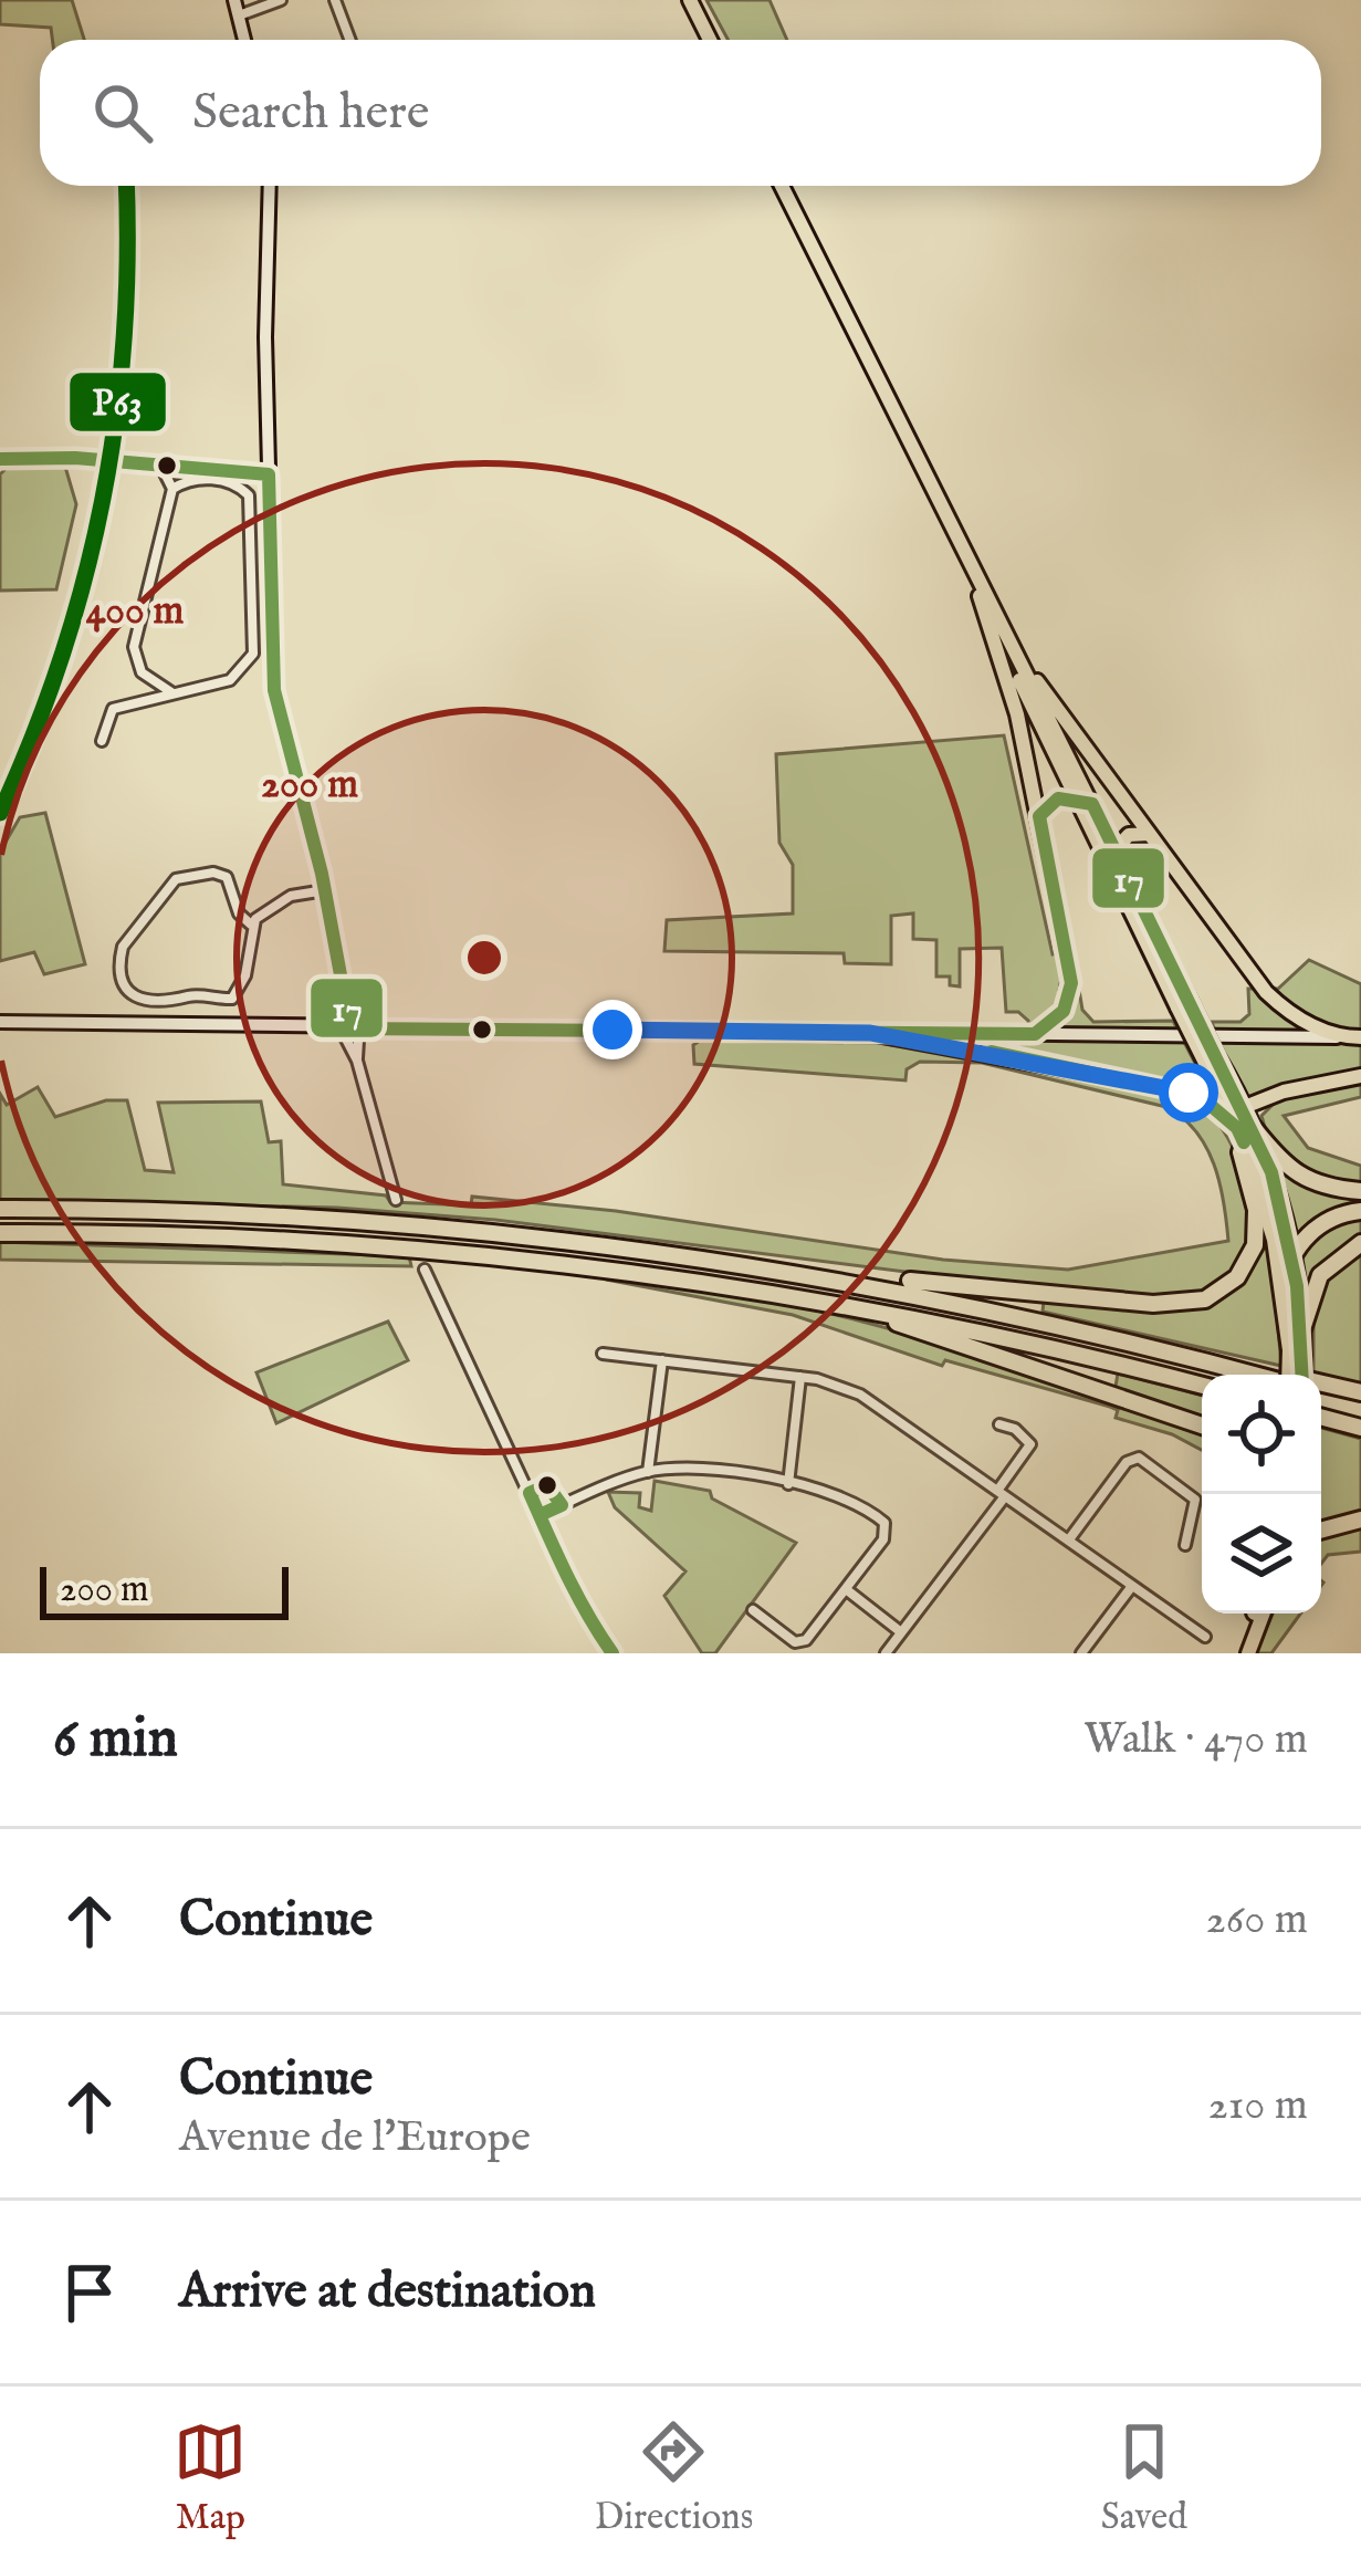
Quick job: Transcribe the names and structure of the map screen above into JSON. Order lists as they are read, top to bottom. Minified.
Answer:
{"lines":["transit line P63","transit line 17"],"scale_bar":"200 m","page":{"search":"Search here","scale":"200 m","heading":["6 min","Walk · 470 m"],"list":[["Continue","260 m"],["Continue","Avenue de l'Europe","210 m"],"Arrive at destination"],"nav":["Map","Directions","Saved"]},"rings":["400 m","200 m"]}
